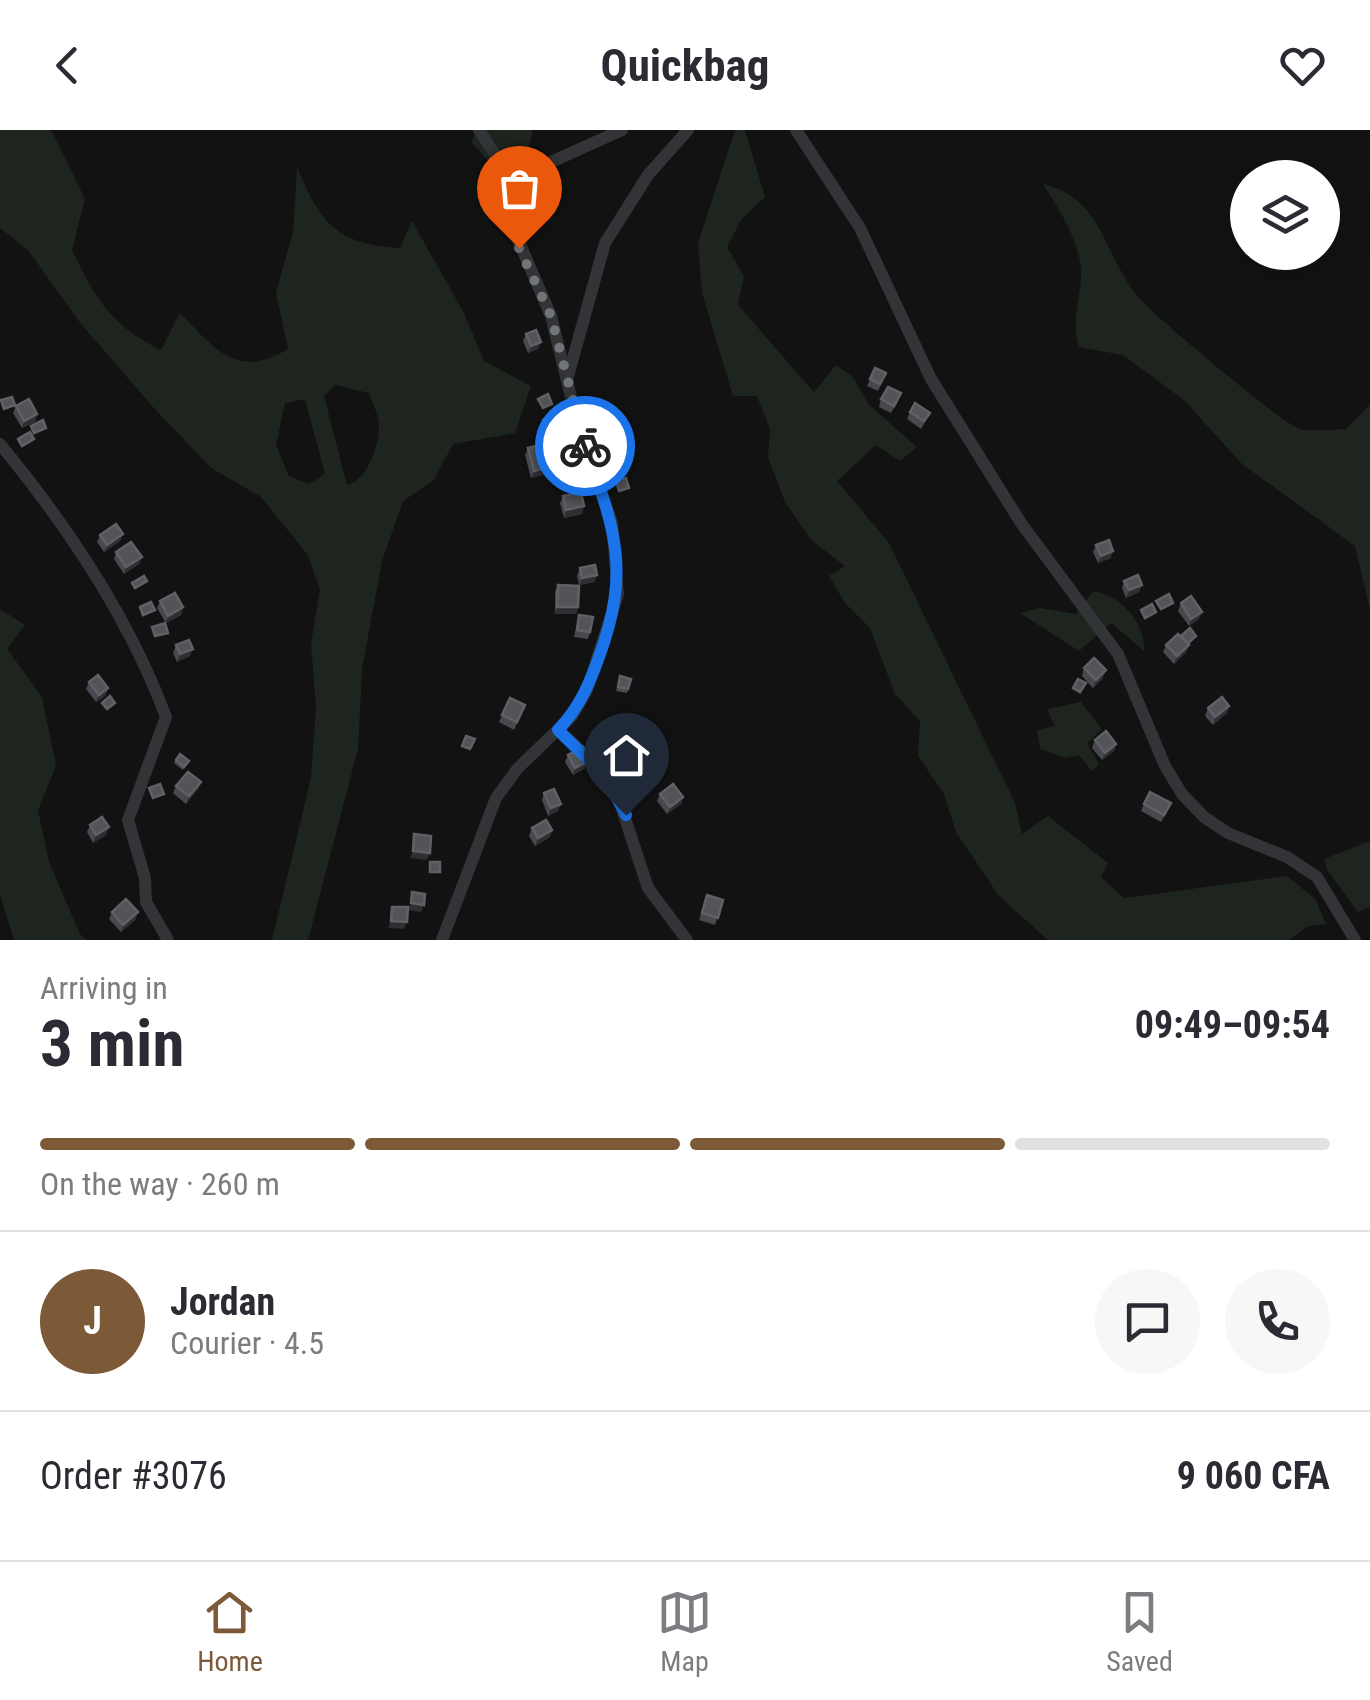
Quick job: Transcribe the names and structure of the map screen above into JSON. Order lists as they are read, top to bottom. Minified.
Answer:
{"page":{"header":"Quickbag","heading":["3 min","Arriving in","09:49–09:54"],"panel":["Jordan","Courier · 4.5","Order #3076","9 060 CFA"],"bar":"On the way · 260 m","round":"J","tabs":["Home","Map","Saved"]}}
